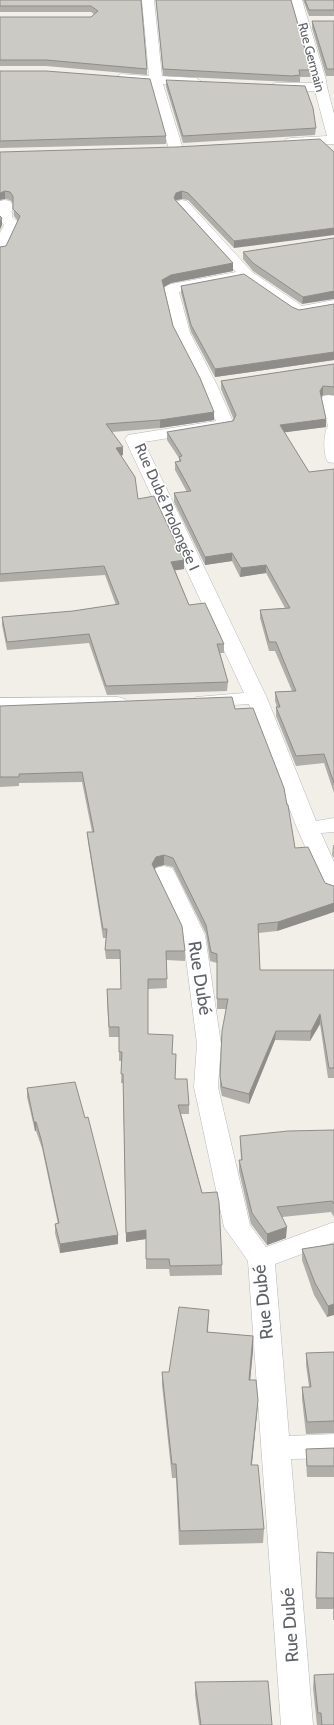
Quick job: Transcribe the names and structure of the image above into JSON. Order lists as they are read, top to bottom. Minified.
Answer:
{"streets":{"street":["Rue Germain","Rue Dubé Prolongée I","Rue Dubé"]}}
